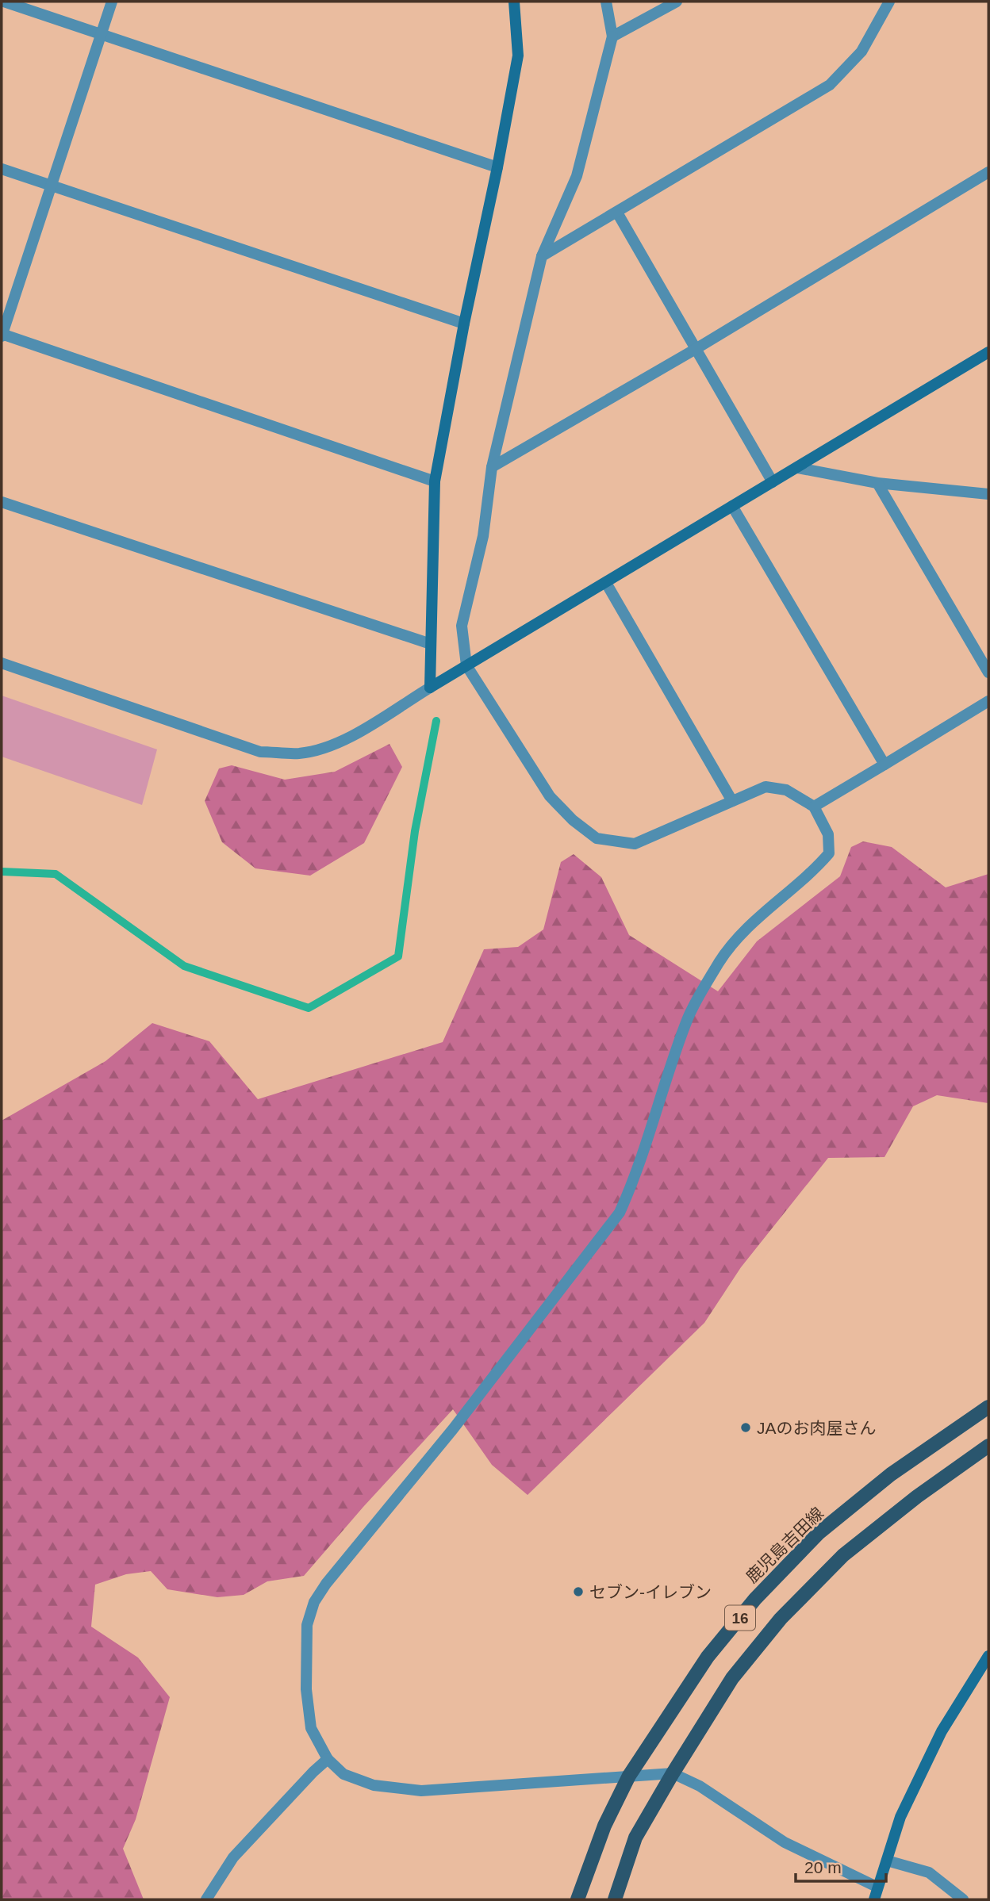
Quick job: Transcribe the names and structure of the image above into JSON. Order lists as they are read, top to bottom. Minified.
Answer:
{"streets":{"main road":["鹿児島吉田線","16"]},"places":["JAのお肉屋さん","セブン-イレブン"],"scale_bar":"20 m"}
